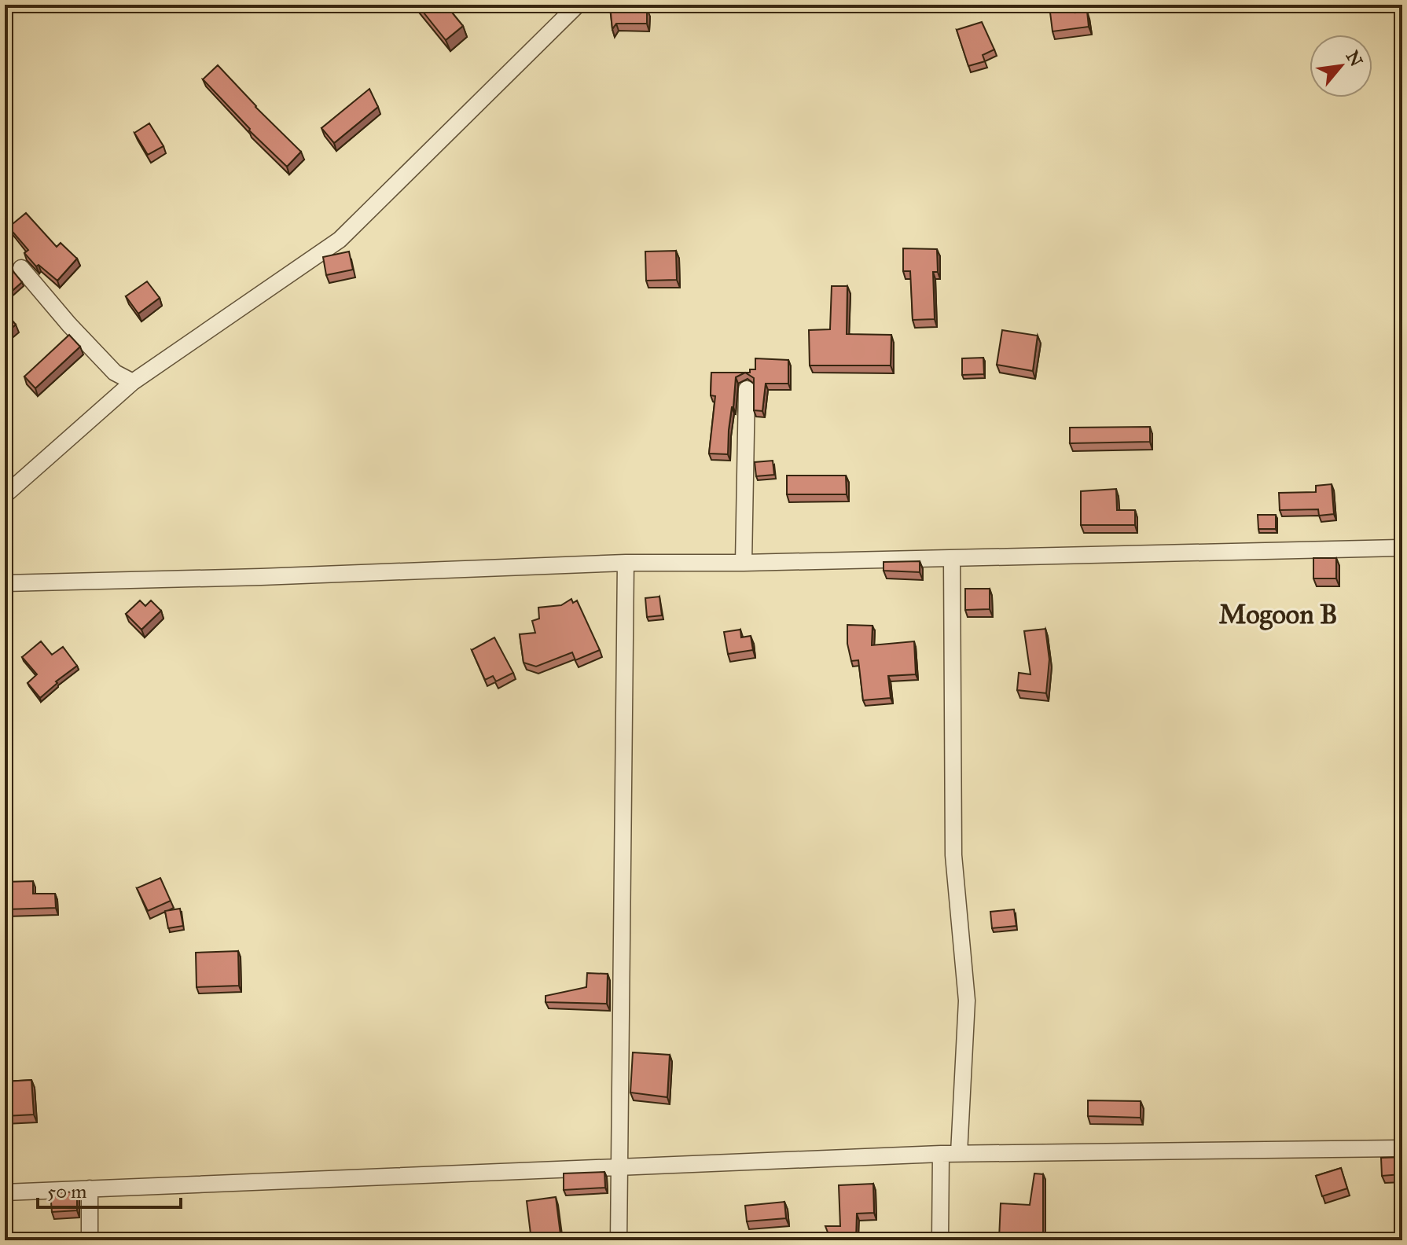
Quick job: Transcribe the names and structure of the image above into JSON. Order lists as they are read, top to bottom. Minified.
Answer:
{"districts":["Mogoon B"],"scale_bar":"50 m","north":"top right"}
